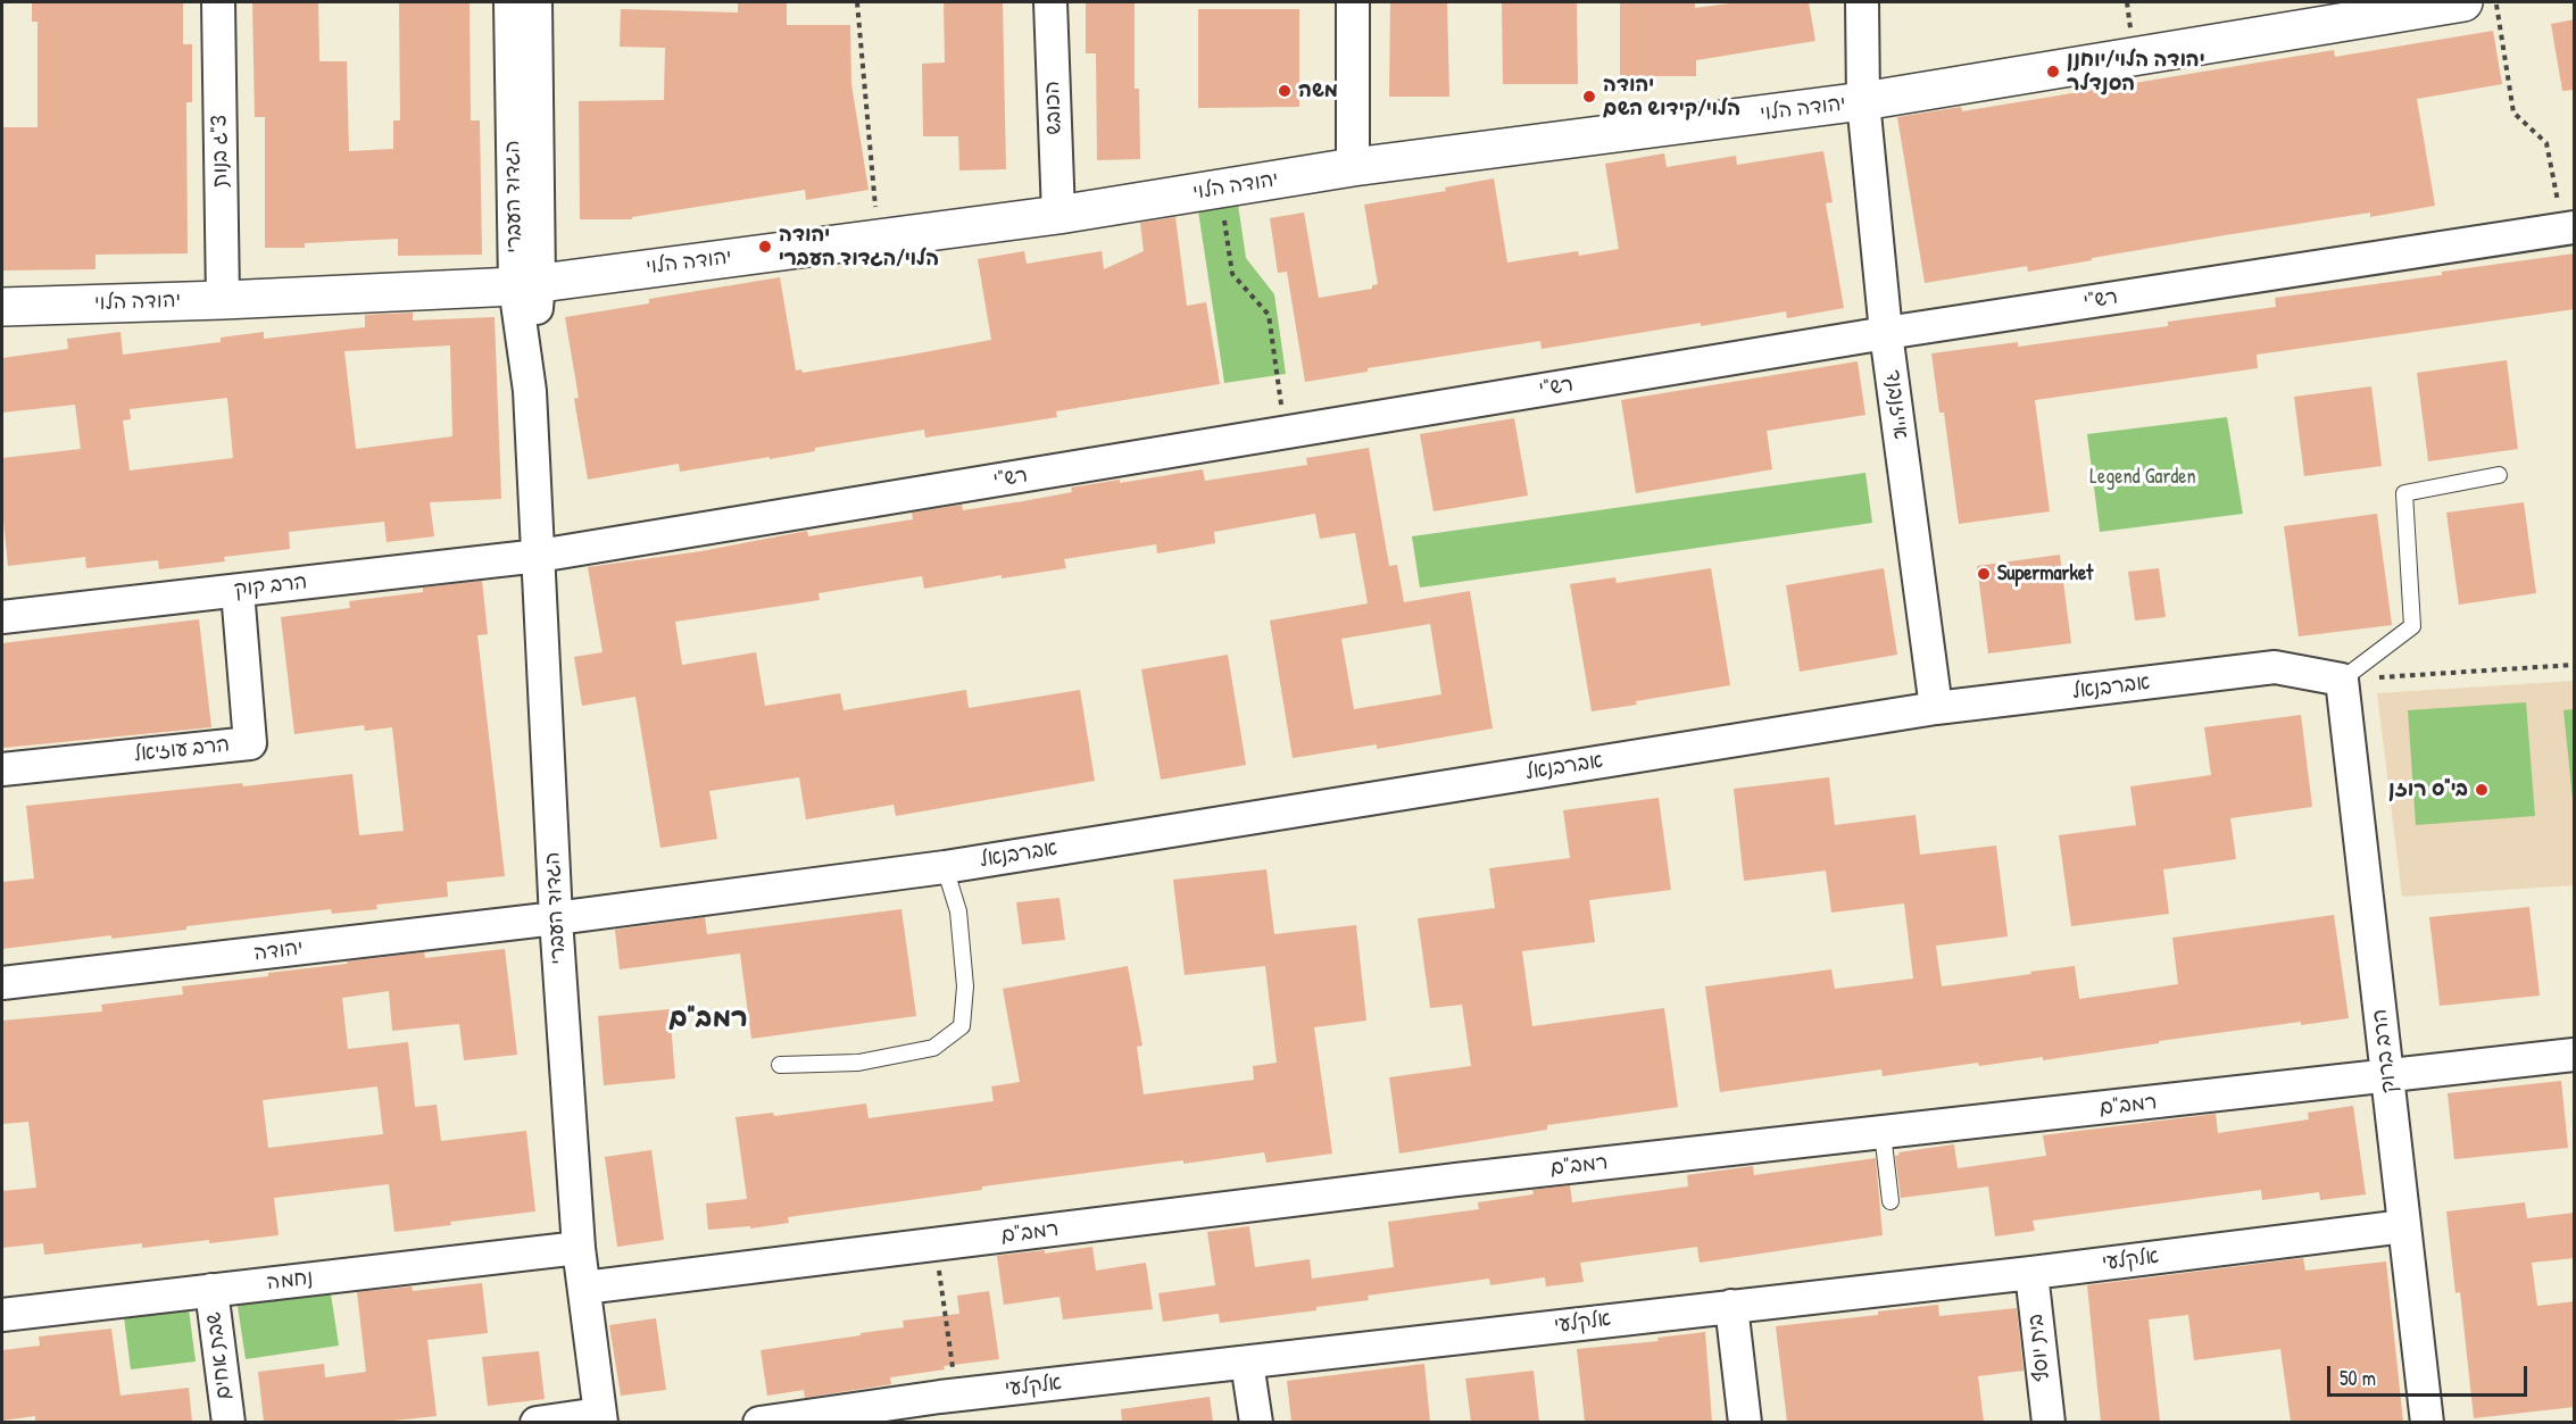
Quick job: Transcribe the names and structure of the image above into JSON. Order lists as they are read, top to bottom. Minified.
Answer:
{"streets":{"street":["הכובש","יהודה הלוי","צ\"ג בנות","הגדוד העברי","רש\"י","אייזנבנד","הרב קוק","אברבנאל","הרב עוזיאל","יהודה","הרב ברוק","רמב\"ם","אלקלעי","נחמה","בית יוסף","שבת אחים"]},"crossings":[["הכובש","יהודה הלוי"],["יהודה הלוי","צ\"ג בנות"],["יהודה הלוי","הגדוד העברי"],["יהודה הלוי","אייזנבנד"],["הגדוד העברי","רש\"י"],["הגדוד העברי","הרב קוק"],["הגדוד העברי","אברבנאל"],["הגדוד העברי","יהודה"],["הגדוד העברי","רמב\"ם"],["הגדוד העברי","נחמה"],["רש\"י","אייזנבנד"],["רש\"י","הרב קוק"],["אייזנבנד","אברבנאל"],["הרב קוק","הרב עוזיאל"],["אברבנאל","יהודה"],["אברבנאל","הרב ברוק"],["הרב ברוק","רמב\"ם"],["הרב ברוק","אלקלעי"],["אלקלעי","בית יוסף"],["נחמה","שבת אחים"]],"districts":["רמב\"ם"],"parks":["Legend Garden"],"places":["יהודה הלוי/יוחנן הסנדלר","משה","יהודה הלוי/קידוש השם","יהודה הלוי/הגדוד העברי","Supermarket","בי\"ס רוזן"],"scale_bar":"50 m"}
